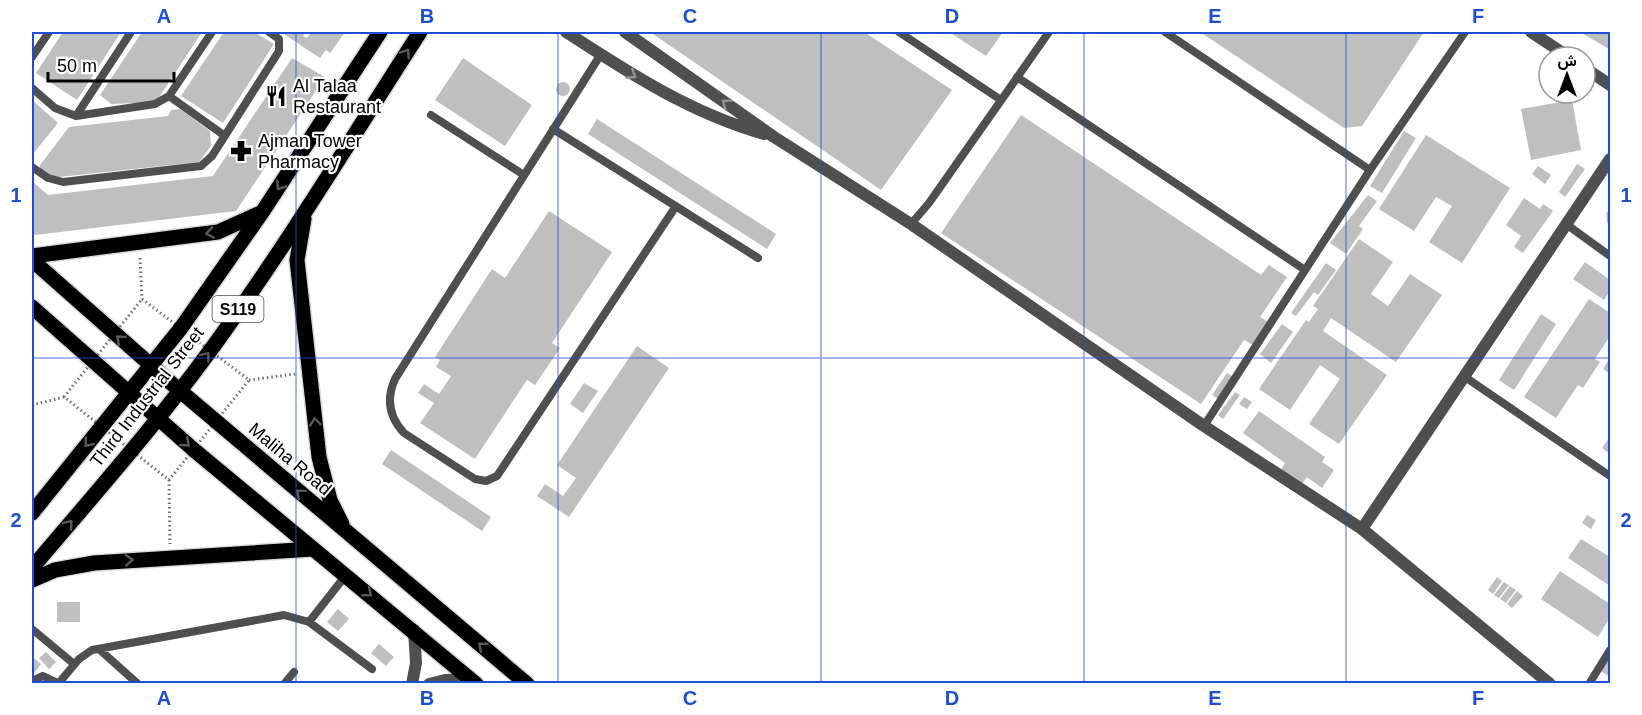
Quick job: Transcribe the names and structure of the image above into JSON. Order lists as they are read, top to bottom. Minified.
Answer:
{"streets":{"main road":["S119","Third Industrial Street","Maliha Road"]},"crossings":[["Third Industrial Street","Maliha Road"]],"places":{"restaurant":["Al Talaa Restaurant"],"pharmacy":["Ajman Tower Pharmacy"]},"scale_bar":"50 m","north":"top","grid":{"columns":["A","B","C","D","E","F"],"rows":["1","2"]}}
